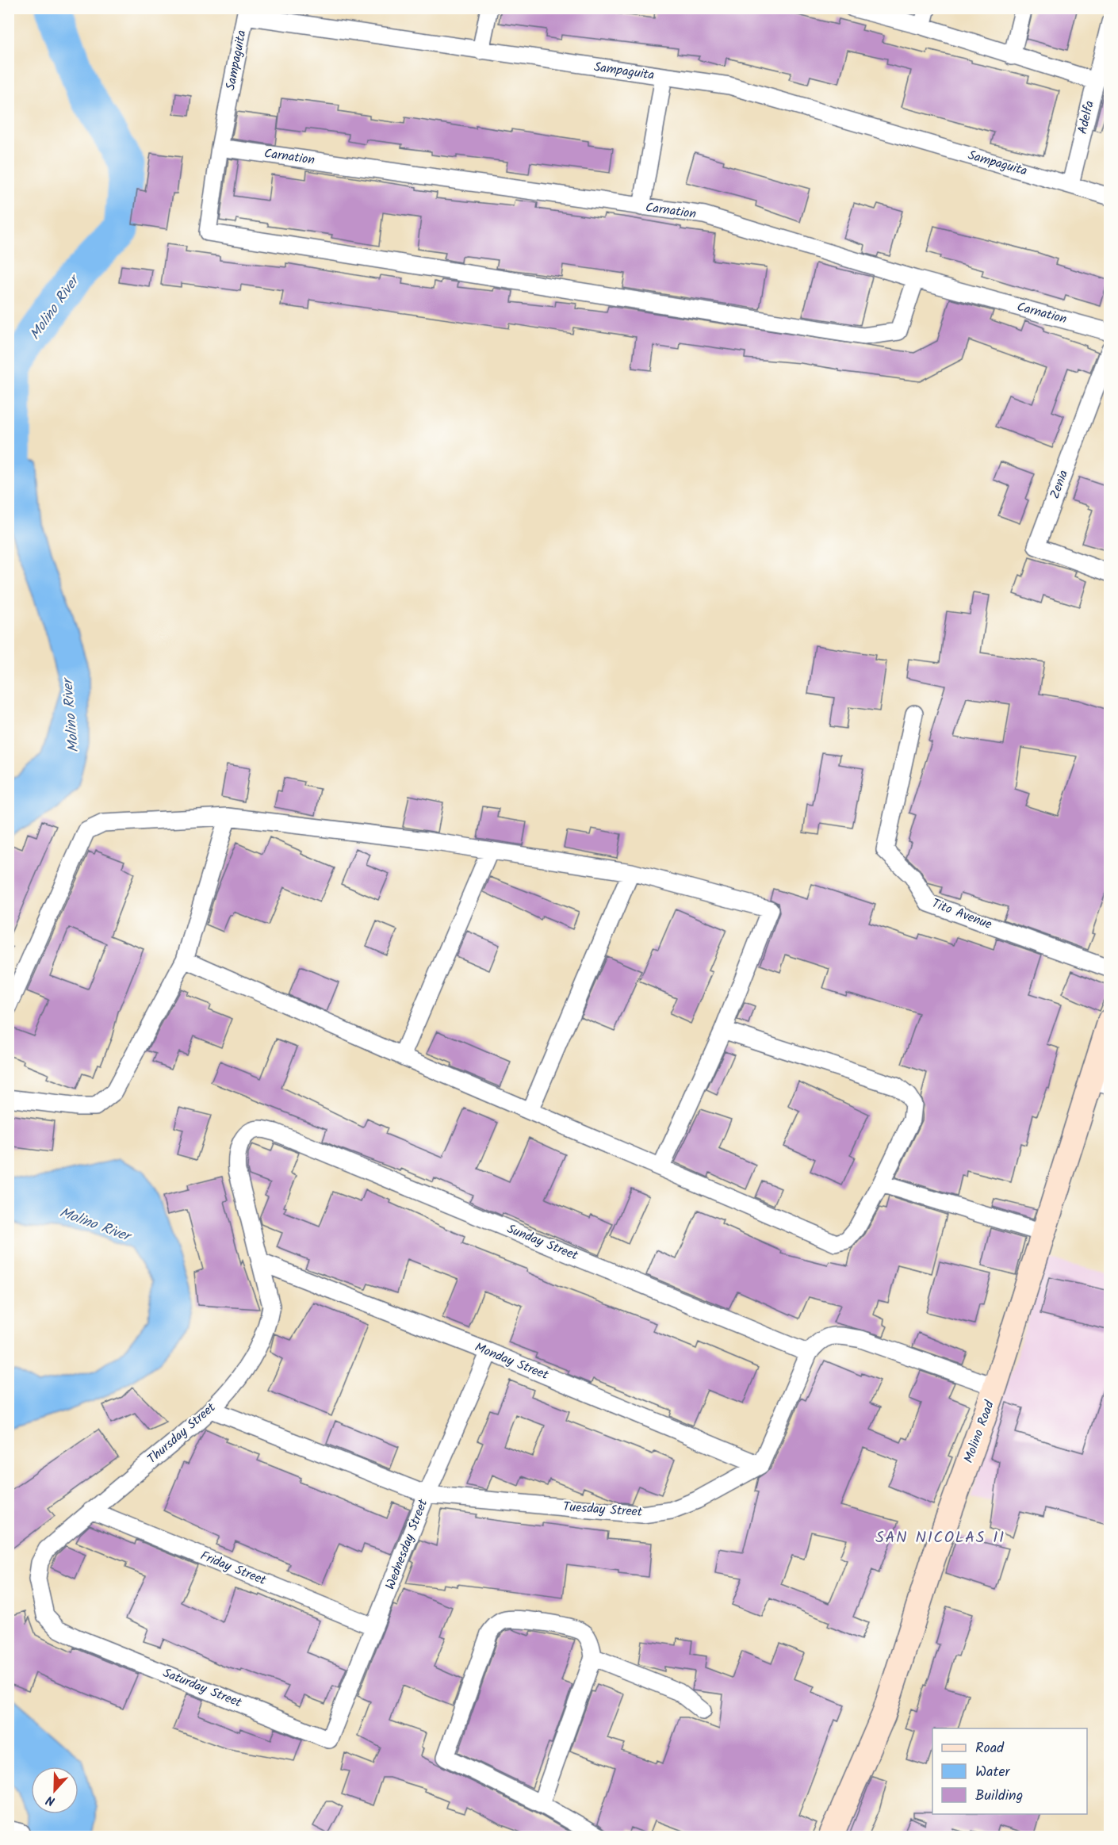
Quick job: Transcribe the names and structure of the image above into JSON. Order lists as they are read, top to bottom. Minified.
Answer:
{"streets":{"main road":["Molino Road"],"street":["Sampaguita","Adelfa","Carnation","Zenia","Tito Avenue","Sunday Street","Monday Street","Thursday Street","Tuesday Street","Wednesday Street","Friday Street","Saturday Street"]},"crossings":[["Sampaguita","Adelfa"],["Sampaguita","Carnation"],["Sunday Street","Thursday Street"],["Monday Street","Thursday Street"],["Monday Street","Tuesday Street"],["Monday Street","Wednesday Street"],["Thursday Street","Tuesday Street"],["Thursday Street","Friday Street"],["Thursday Street","Saturday Street"],["Tuesday Street","Wednesday Street"],["Wednesday Street","Friday Street"],["Wednesday Street","Saturday Street"]],"districts":["SAN NICOLAS II"],"water":["Molino River"],"legend":["Road","Water","Building"],"north":"bottom"}
